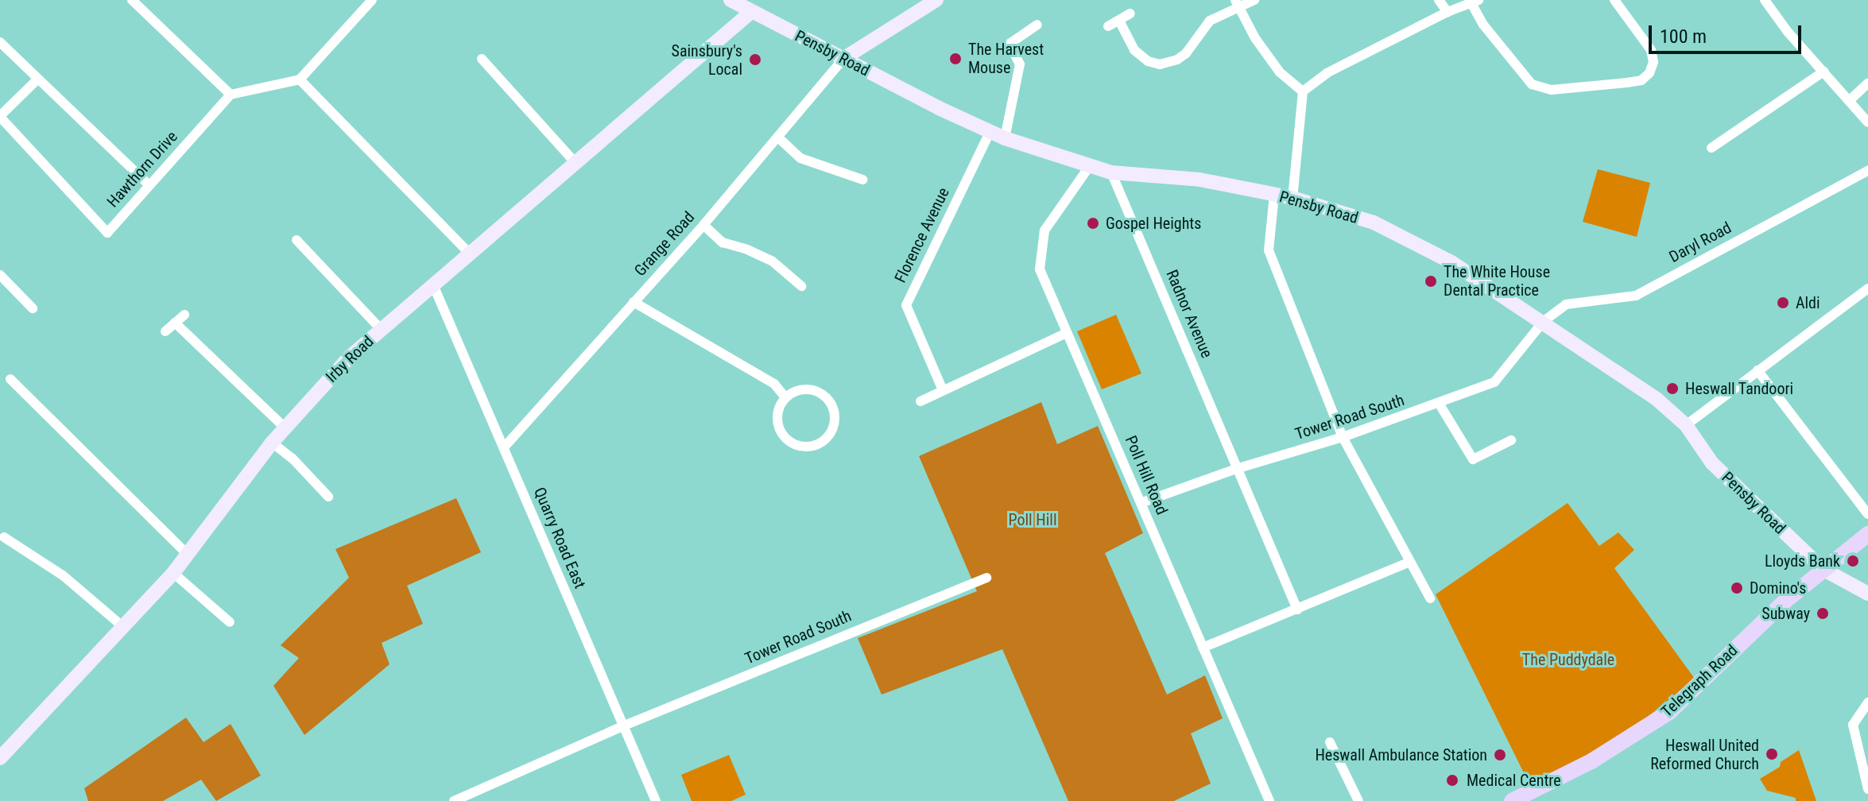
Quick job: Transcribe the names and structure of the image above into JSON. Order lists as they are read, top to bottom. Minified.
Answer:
{"streets":{"main road":["Pensby Road","Irby Road","Telegraph Road"],"street":["Hawthorn Drive","Florence Avenue","Daryl Road","Grange Road","Radnor Avenue","Tower Road South","Poll Hill Road","Quarry Road East"]},"crossings":[["Pensby Road","Florence Avenue"],["Pensby Road","Daryl Road"],["Pensby Road","Grange Road"],["Pensby Road","Radnor Avenue"],["Pensby Road","Irby Road"],["Pensby Road","Tower Road South"],["Pensby Road","Poll Hill Road"],["Pensby Road","Telegraph Road"],["Daryl Road","Tower Road South"],["Grange Road","Quarry Road East"],["Radnor Avenue","Tower Road South"],["Irby Road","Quarry Road East"],["Tower Road South","Poll Hill Road"],["Tower Road South","Quarry Road East"]],"parks":["Poll Hill","The Puddydale"],"places":["The Harvest Mouse","Sainsbury's Local","Gospel Heights","The White House Dental Practice","Aldi","Heswall Tandoori","Lloyds Bank","Domino's","Subway","Heswall United Reformed Church","Heswall Ambulance Station","Medical Centre"],"scale_bar":"100 m"}
